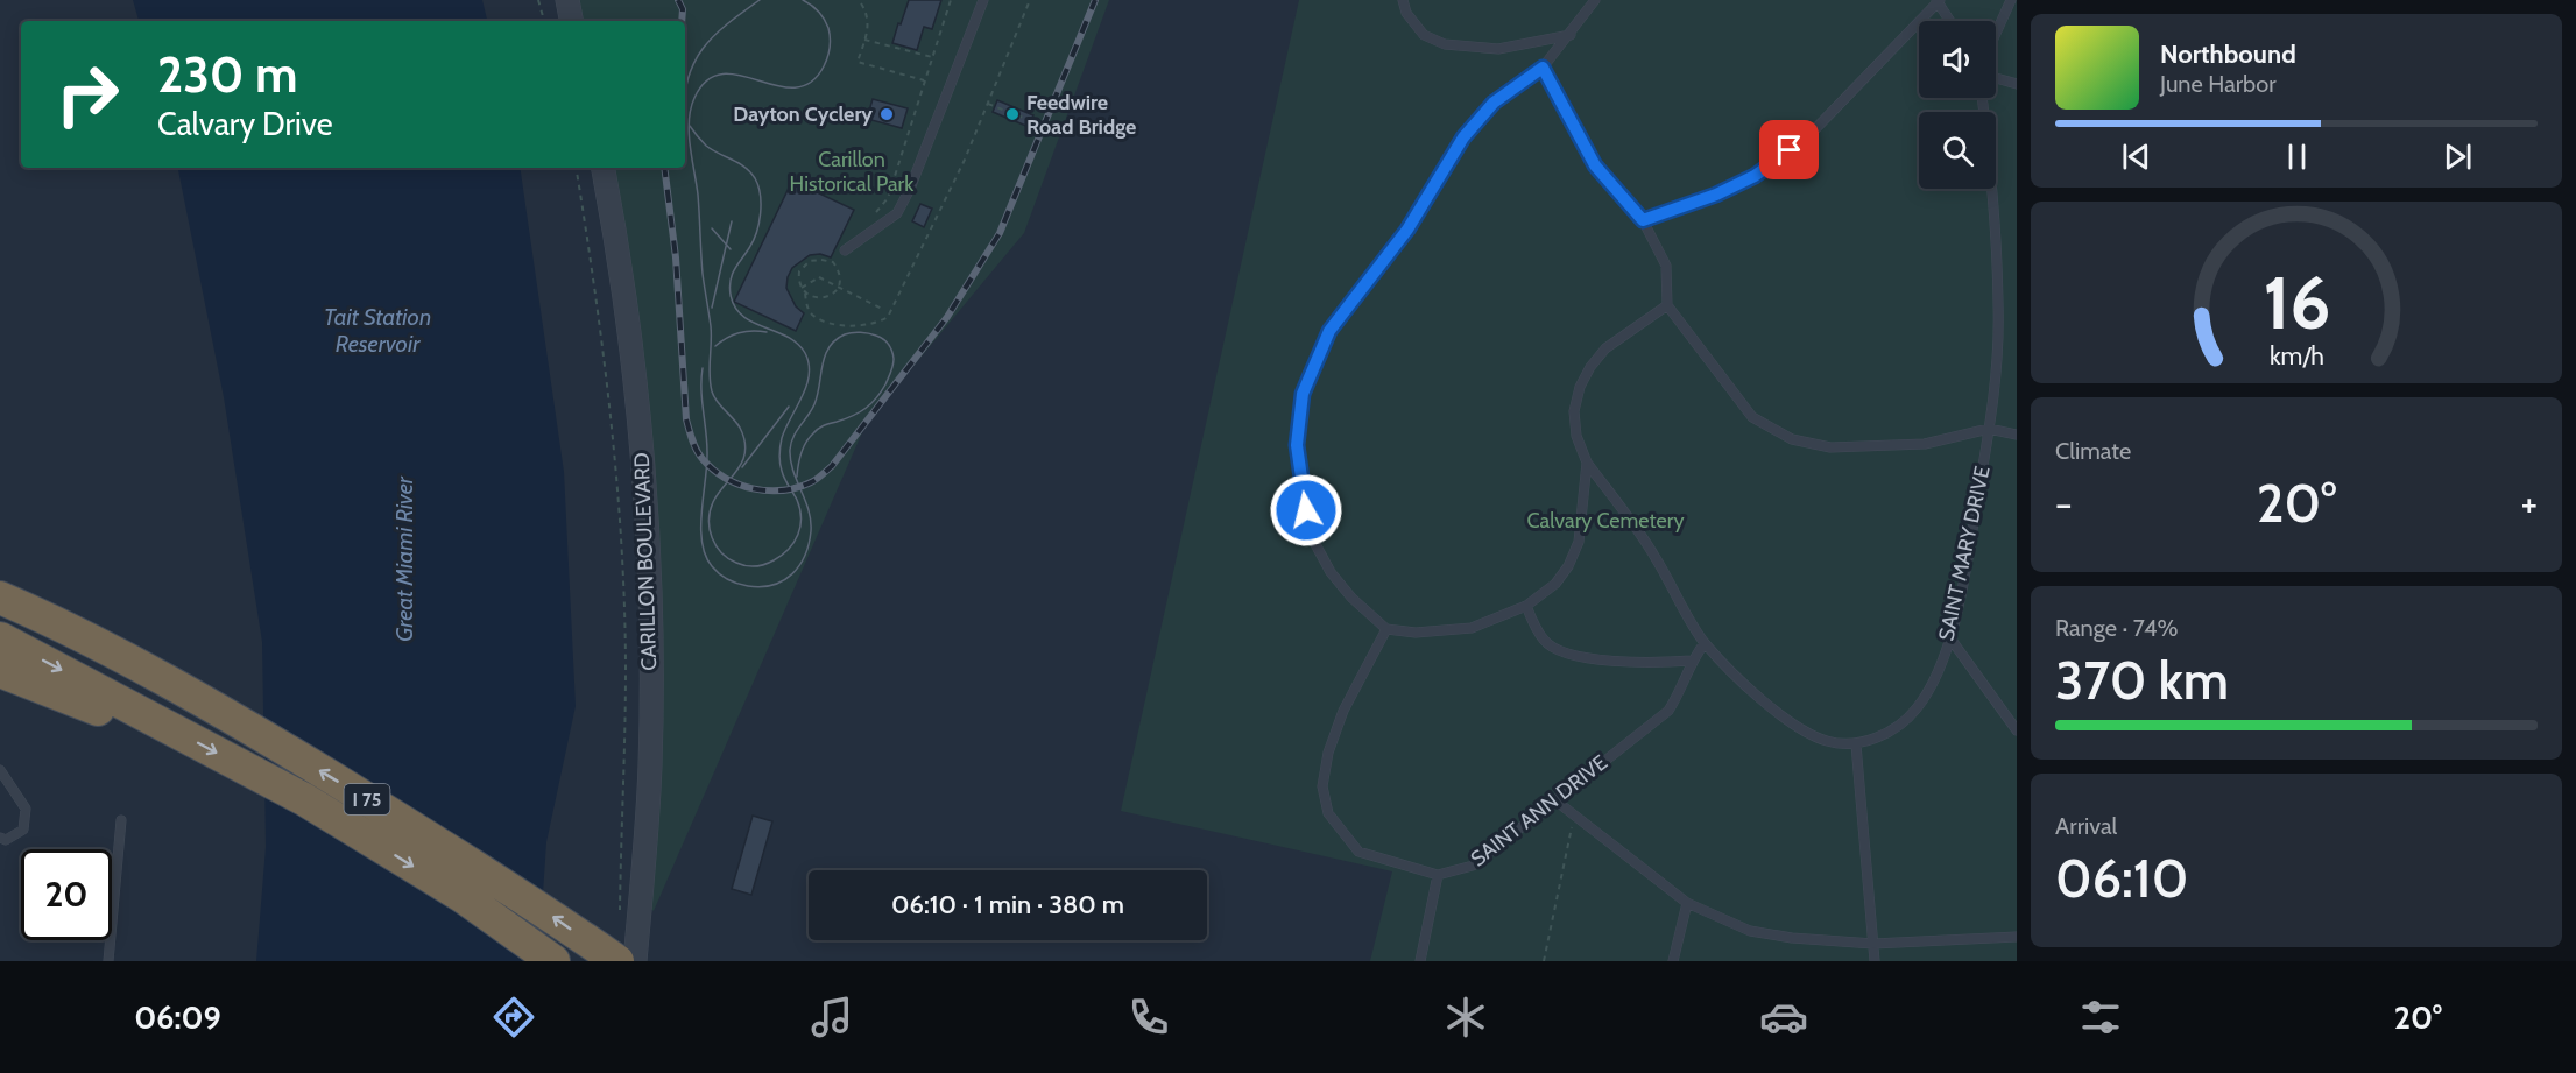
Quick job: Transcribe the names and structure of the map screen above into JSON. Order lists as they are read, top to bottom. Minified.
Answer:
{"streets":{"highway":["I 75"],"street":["CARILLON BOULEVARD"],"lane":["SAINT MARY DRIVE","SAINT ANN DRIVE"]},"water":["Tait Station Reservoir","Great Miami River"],"parks":["Carillon Historical Park","Calvary Cemetery"],"places":["Dayton Cyclery","Feedwire Road Bridge"],"page":{"turn":["230 m","Calvary Drive"],"song":["Northbound","June Harbor"],"tile":["Climate",["Range · 74%","370 km"],["Arrival","06:10"]],"heat":["−","20°","+"],"limit":"20","trip":"06:10 · 1 min · 380 m","tabs":["06:09","20°"],"gauge":["16","km/h"]}}
